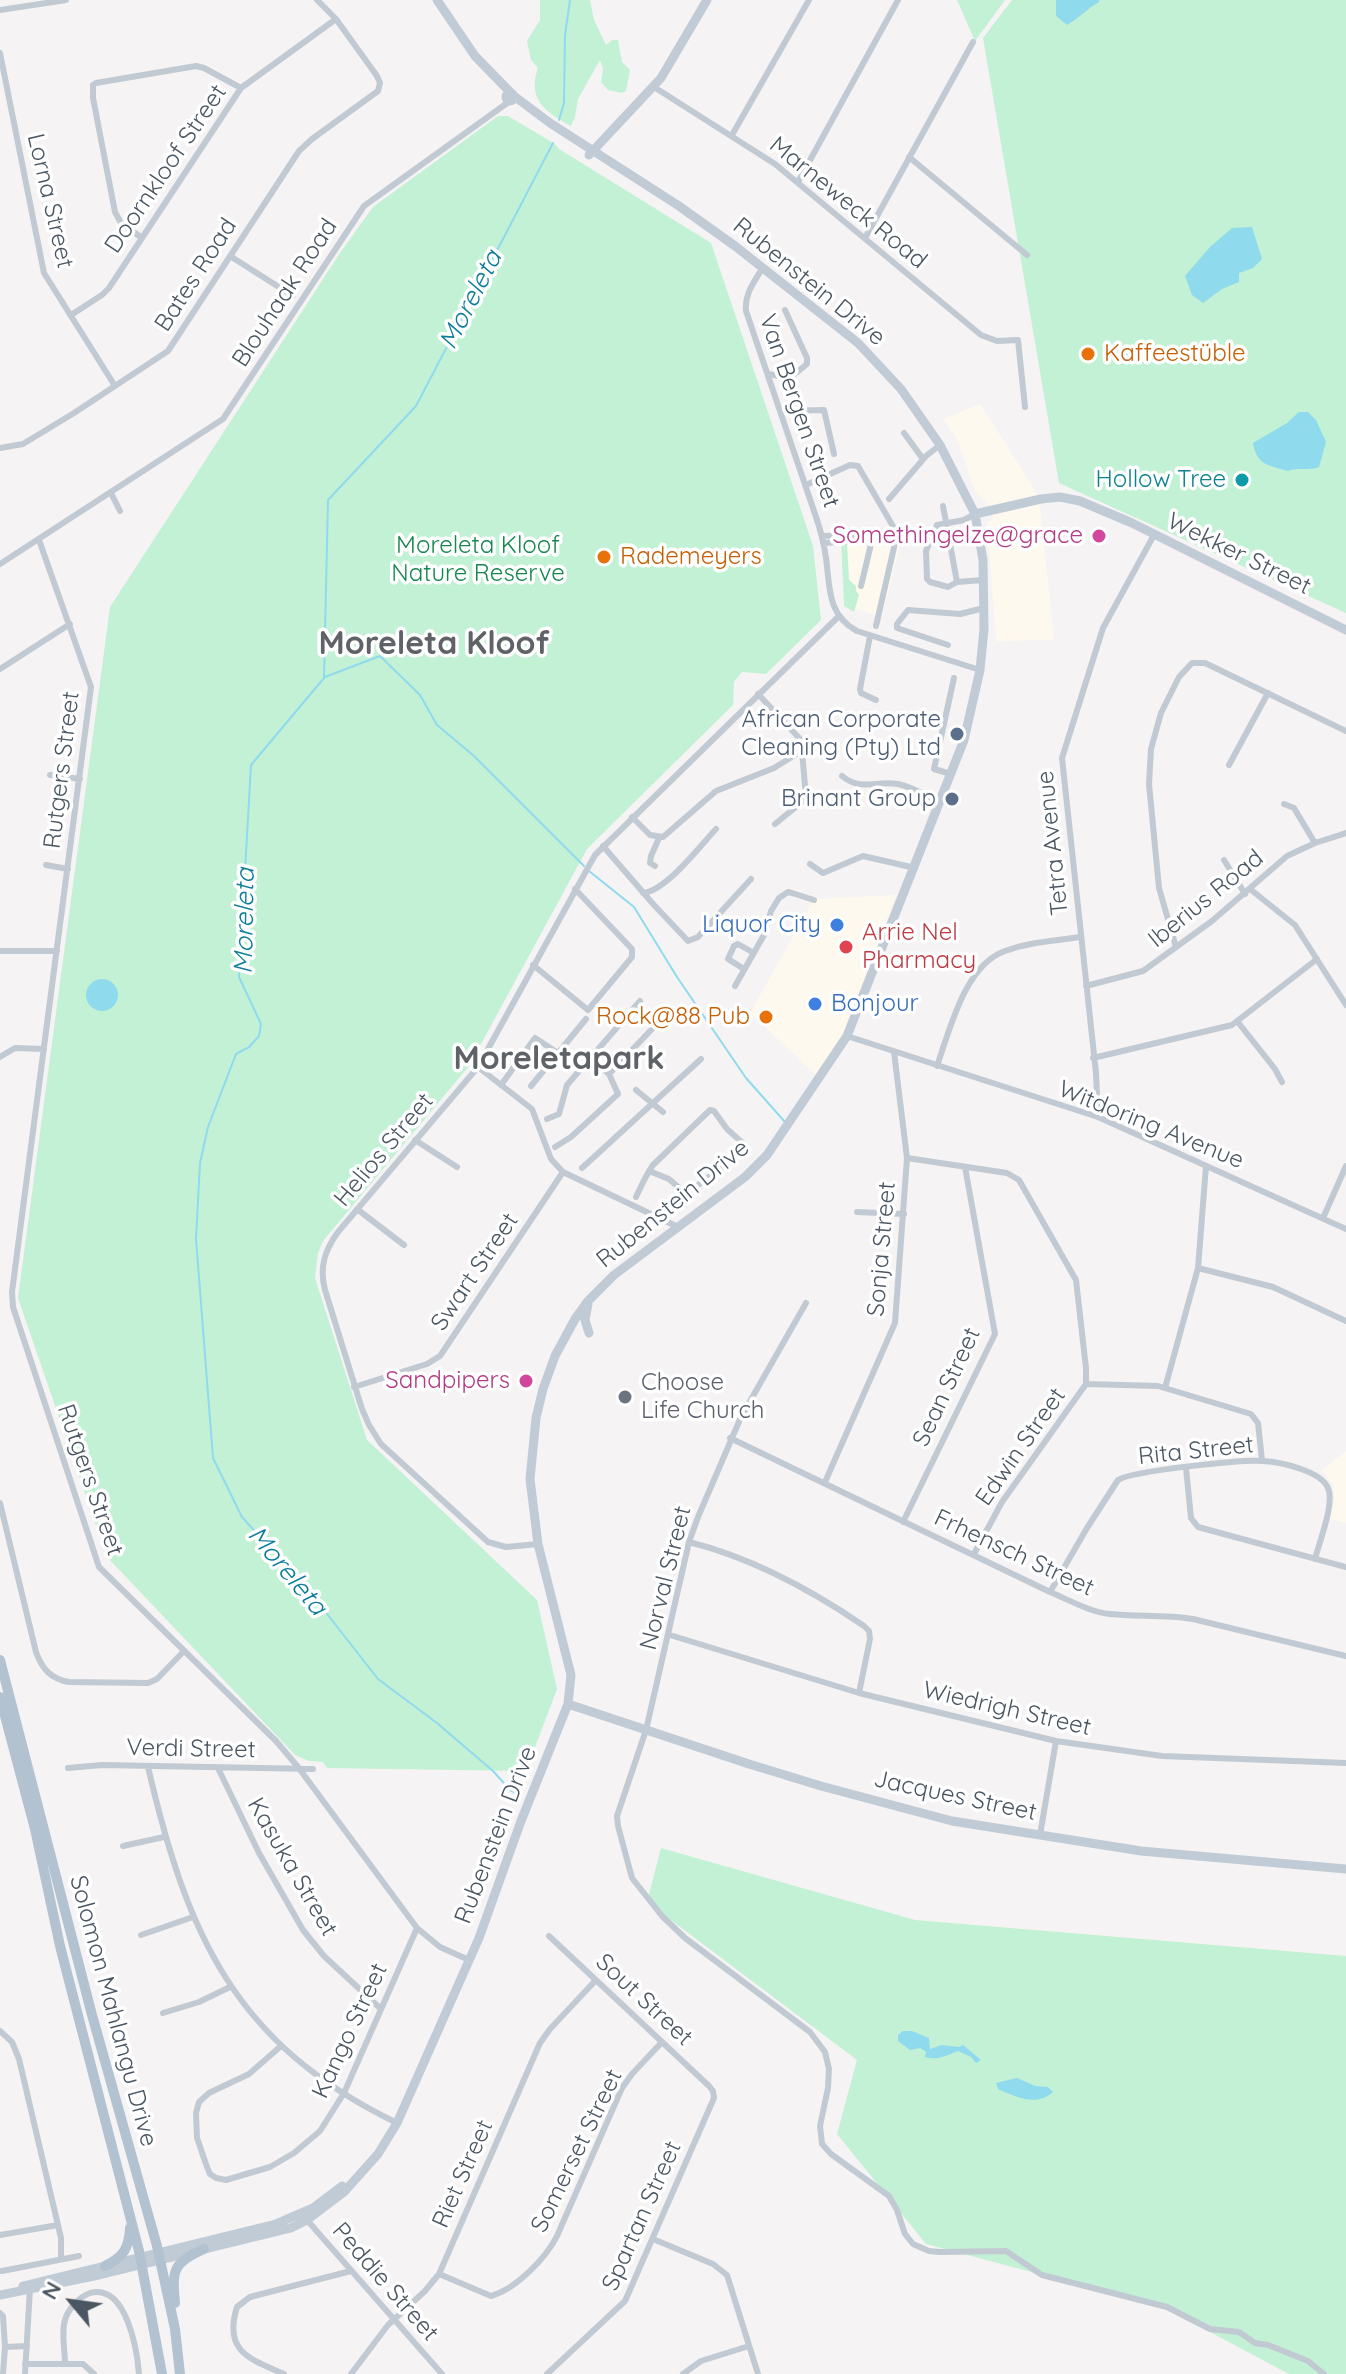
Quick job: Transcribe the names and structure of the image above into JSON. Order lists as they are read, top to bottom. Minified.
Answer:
{"streets":{"main road":["Solomon Mahlangu Drive"],"street":["Doornkloof Street","Lorna Street","Marneweck Road","Bates Road","Rubenstein Drive","Blouhaak Road","Van Bergen Street","Wekker Street","Rutgers Street","Tetra Avenue","Iberius Road","Witdoring Avenue","Helios Street","Sonja Street","Swart Street","Sean Street","Edwin Street","Rita Street","Frhensch Street","Norval Street","Wiedrigh Street","Verdi Street","Jacques Street","Kasuka Street","Sout Street","Kango Street","Somerset Street","Riet Street","Spartan Street","Peddie Street"]},"crossings":[["Doornkloof Street","Lorna Street"],["Doornkloof Street","Bates Road"],["Lorna Street","Bates Road"],["Rubenstein Drive","Blouhaak Road"],["Rubenstein Drive","Van Bergen Street"],["Rubenstein Drive","Wekker Street"],["Rubenstein Drive","Rutgers Street"],["Rubenstein Drive","Witdoring Avenue"],["Rubenstein Drive","Helios Street"],["Rubenstein Drive","Jacques Street"],["Rubenstein Drive","Solomon Mahlangu Drive"],["Rubenstein Drive","Peddie Street"],["Blouhaak Road","Rutgers Street"],["Van Bergen Street","Helios Street"],["Wekker Street","Tetra Avenue"],["Rutgers Street","Verdi Street"],["Rutgers Street","Kango Street"],["Tetra Avenue","Iberius Road"],["Tetra Avenue","Witdoring Avenue"],["Witdoring Avenue","Sonja Street"],["Helios Street","Swart Street"],["Sonja Street","Frhensch Street"],["Sean Street","Frhensch Street"],["Edwin Street","Rita Street"],["Edwin Street","Frhensch Street"],["Rita Street","Frhensch Street"],["Frhensch Street","Norval Street"],["Norval Street","Wiedrigh Street"],["Norval Street","Jacques Street"],["Verdi Street","Kasuka Street"],["Kasuka Street","Kango Street"],["Sout Street","Somerset Street"],["Sout Street","Riet Street"],["Sout Street","Spartan Street"],["Somerset Street","Riet Street"],["Riet Street","Peddie Street"]],"districts":["Moreleta Kloof","Moreletapark"],"water":["Moreleta"],"parks":["Moreleta Kloof Nature Reserve"],"places":["Kaffeestüble","Hollow Tree","Somethingelze@grace","Rademeyers","African Corporate Cleaning (Pty) Ltd","Brinant Group","Liquor City","Arrie Nel Pharmacy","Bonjour","Rock@88 Pub","Sandpipers","Choose Life Church"],"north":"top left"}
